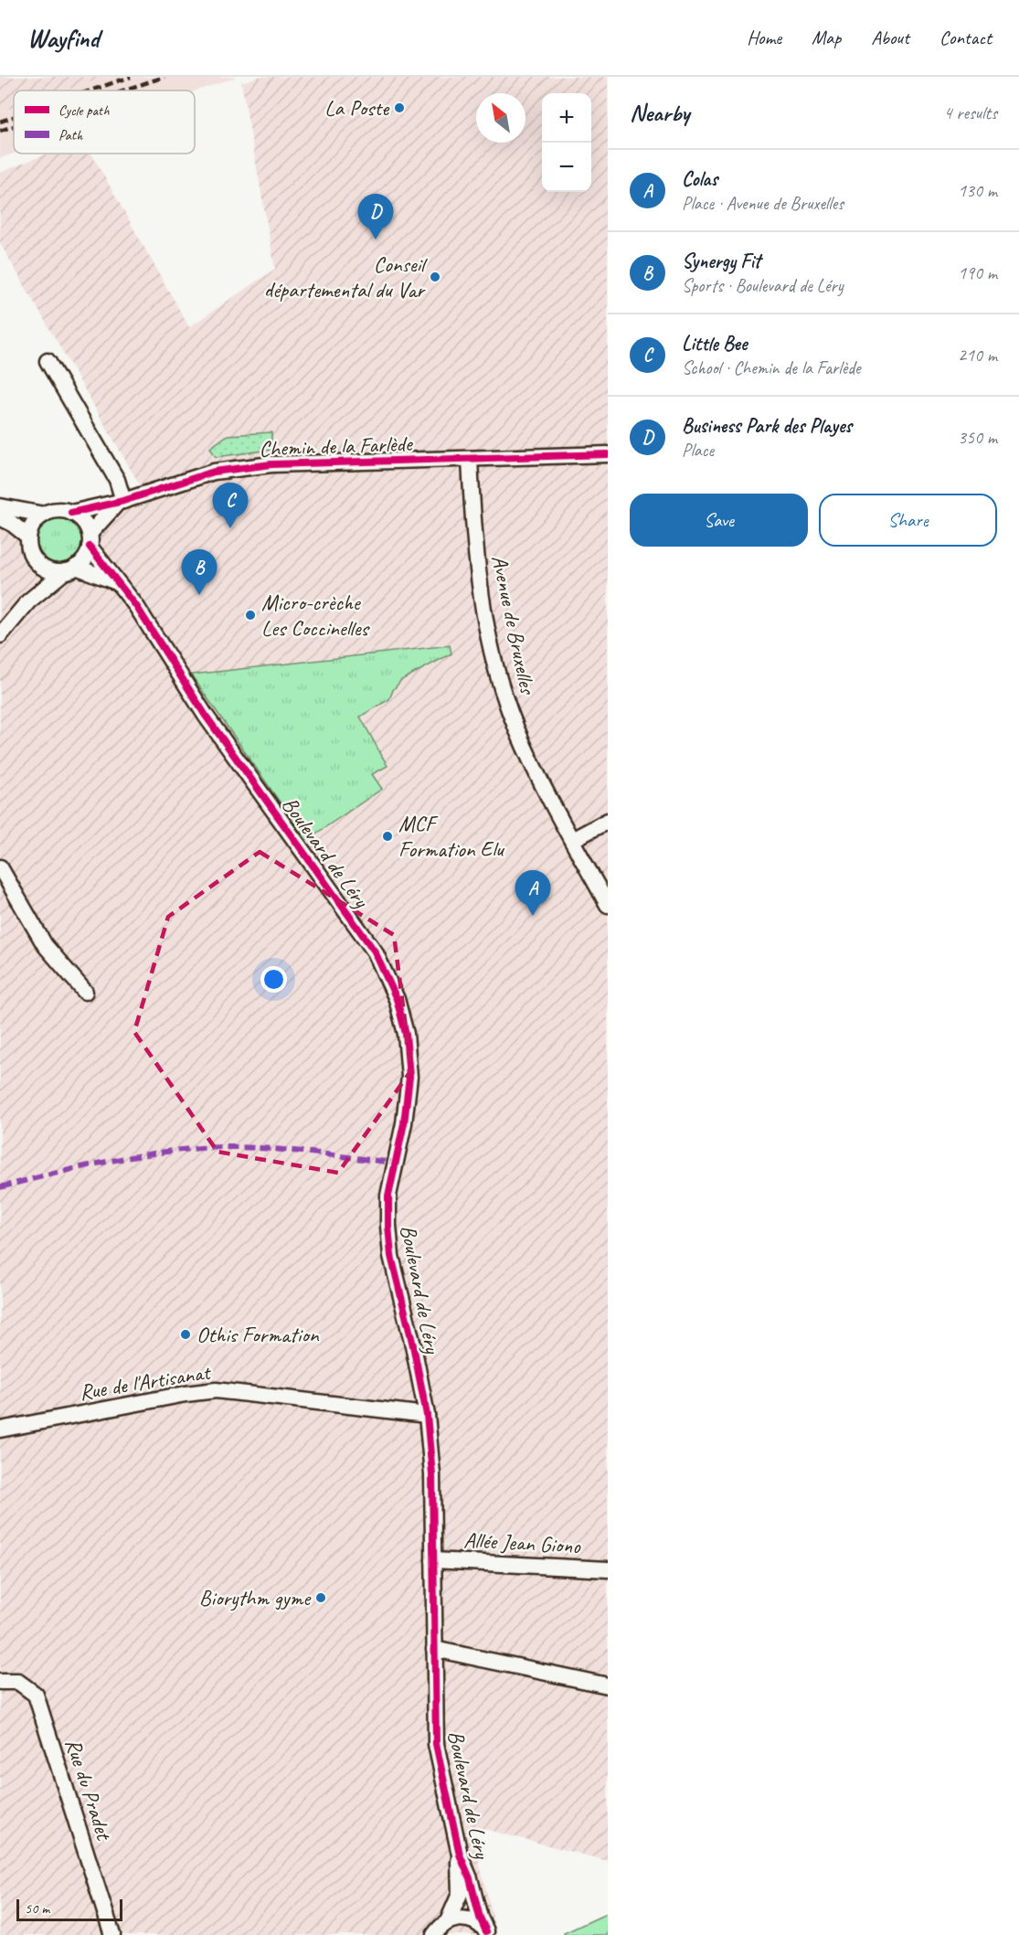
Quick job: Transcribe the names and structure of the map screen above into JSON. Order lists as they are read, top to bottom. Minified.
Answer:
{"streets":{"street":["Chemin de la Farlède","Avenue de Bruxelles","Boulevard de Léry","Rue de l'Artisanat","Allée Jean Giono","Rue du Pradet"]},"crossings":[["Chemin de la Farlède","Avenue de Bruxelles"],["Chemin de la Farlède","Boulevard de Léry"],["Boulevard de Léry","Rue de l'Artisanat"],["Boulevard de Léry","Allée Jean Giono"]],"places":["La Poste","Conseil départemental du Var","Micro-crèche Les Coccinelles","MCF Formation Elu","Othis Formation","Biorythm gyme"],"legend":["Cycle path","Path"],"scale_bar":"50 m","north":"top left","page":{"header":"Wayfind","nav":["Home","Map","About","Contact"],"heading":["Nearby","4 results"],"map_buttons":["+","−"],"list":[{"mark":"A","name":"Colas","note":"Place · Avenue de Bruxelles","value":"130 m"},{"mark":"B","name":"Synergy Fit","note":"Sports · Boulevard de Léry","value":"190 m"},{"mark":"C","name":"Little Bee","note":"School · Chemin de la Farlède","value":"210 m"},{"mark":"D","name":"Business Park des Playes","note":"Place","value":"350 m"}],"pins":["D","C","B","A"],"buttons":["Save","Share"],"scale":"50 m"}}
